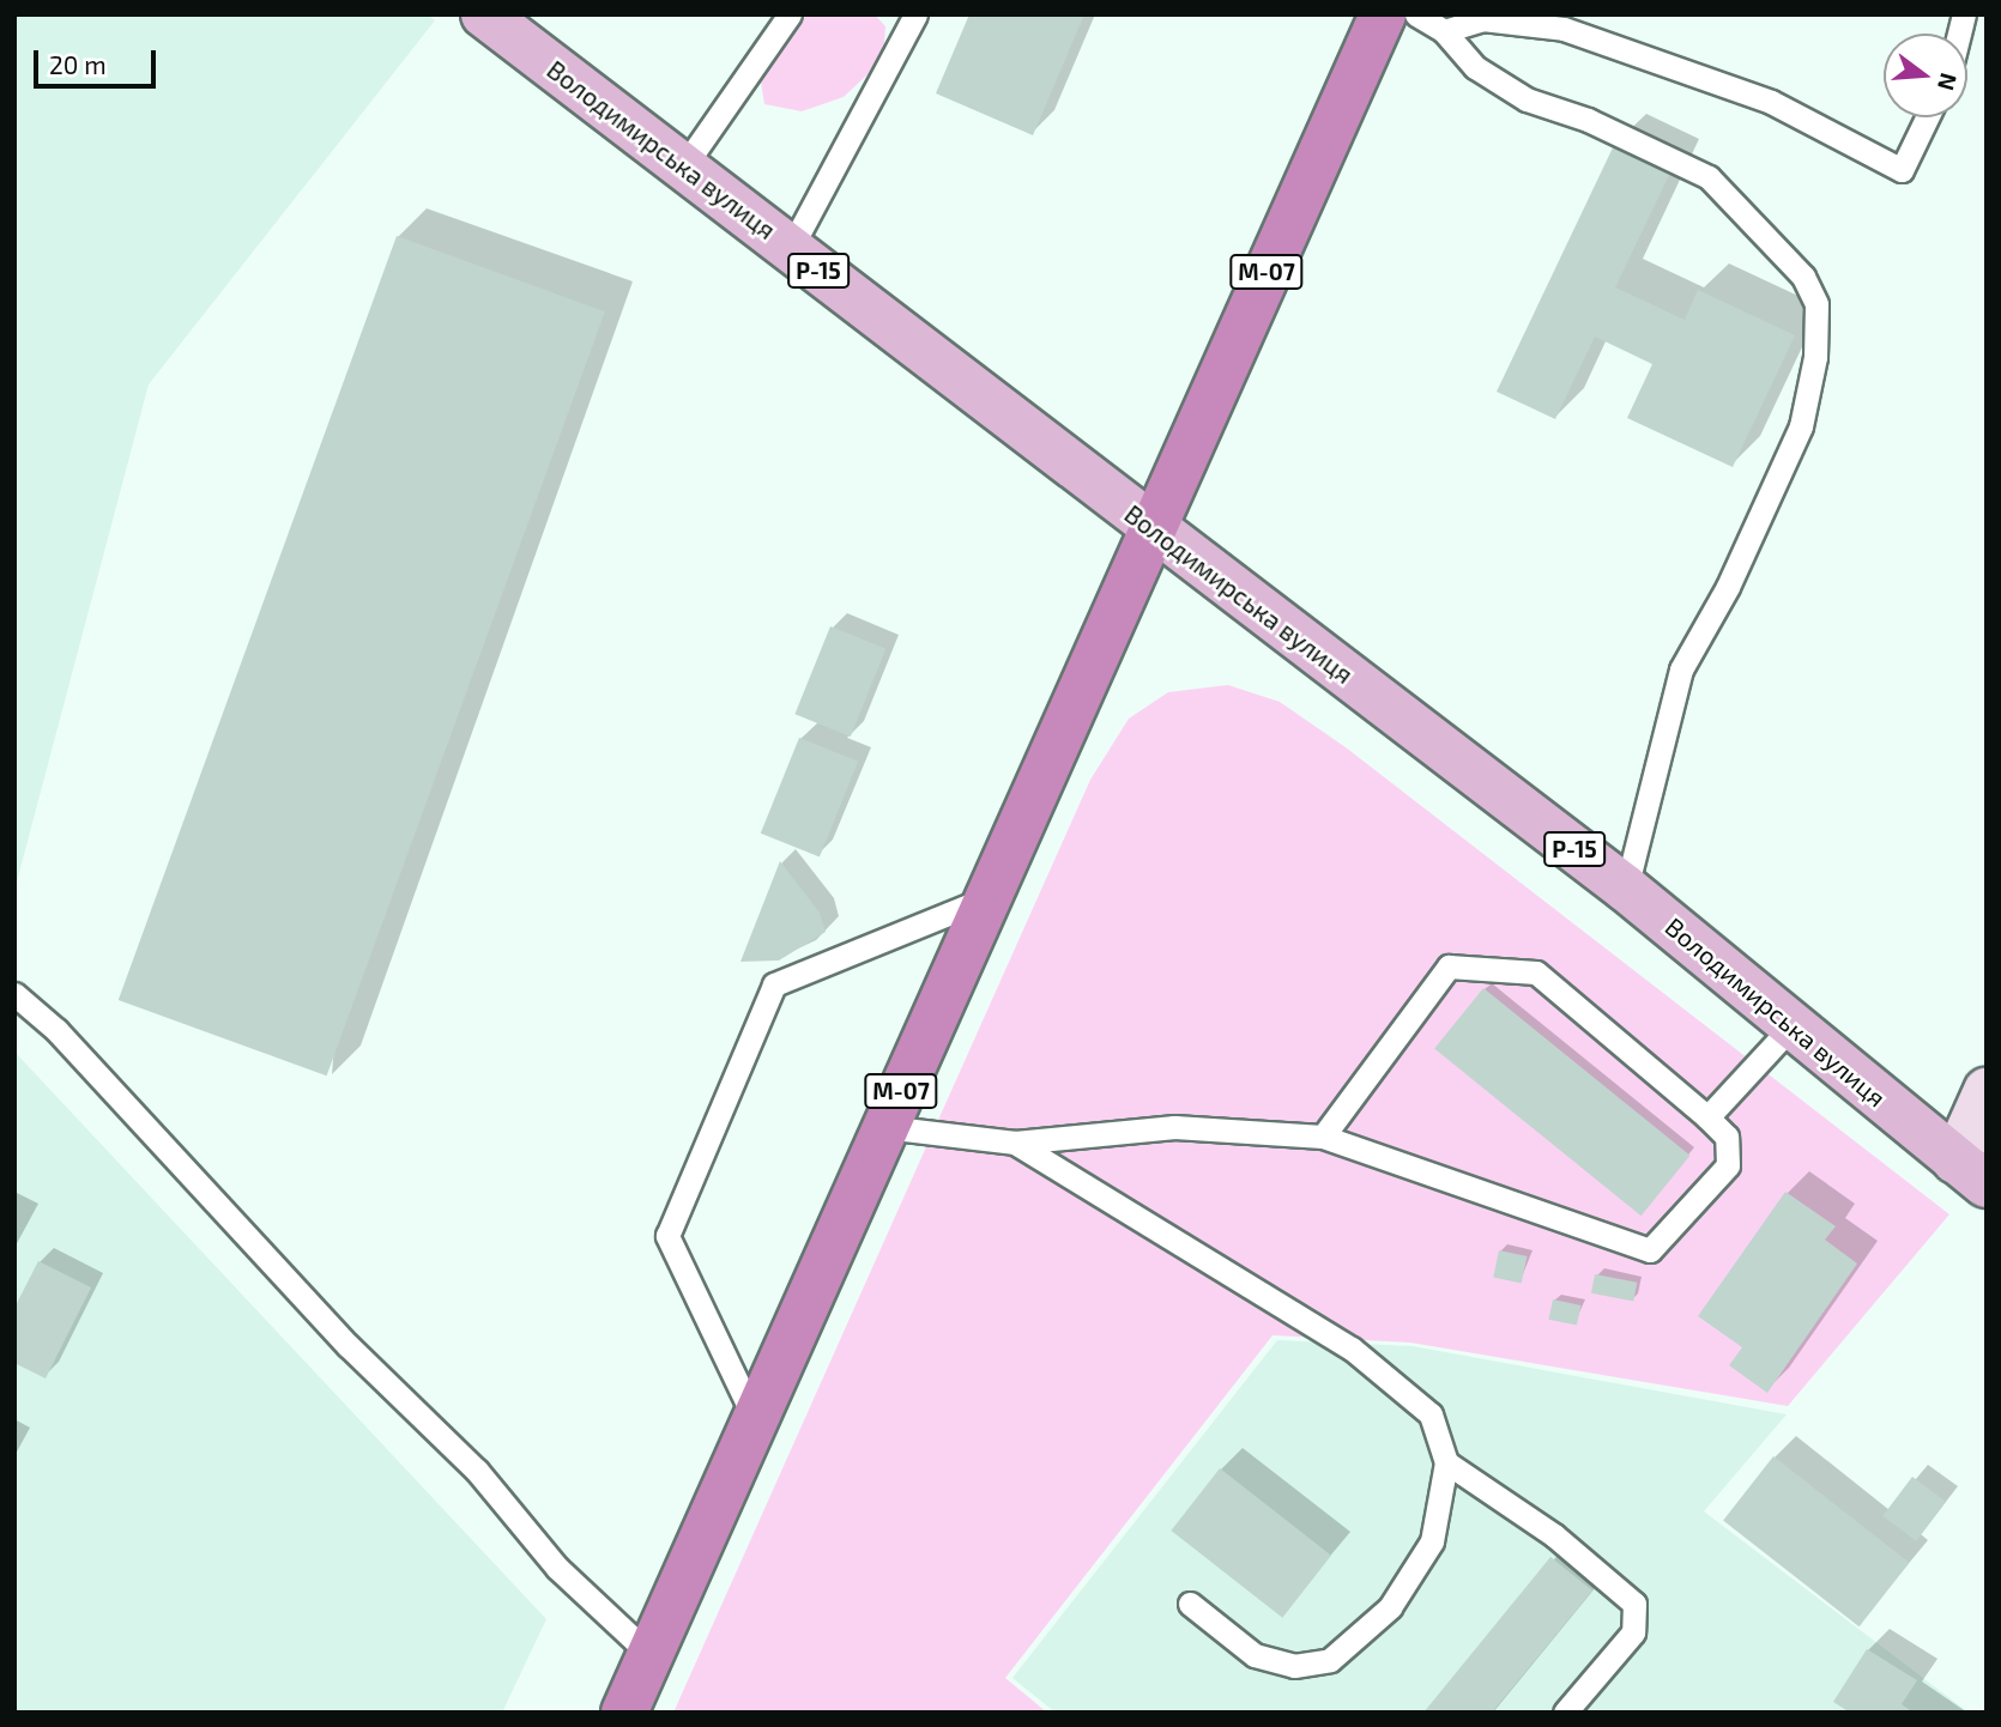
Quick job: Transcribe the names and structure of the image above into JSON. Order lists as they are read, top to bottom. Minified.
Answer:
{"streets":{"highway":["М-07"],"main road":["Володимирська вулиця","Р-15"]},"crossings":[["Володимирська вулиця","М-07"]],"scale_bar":"20 m","north":"right"}
